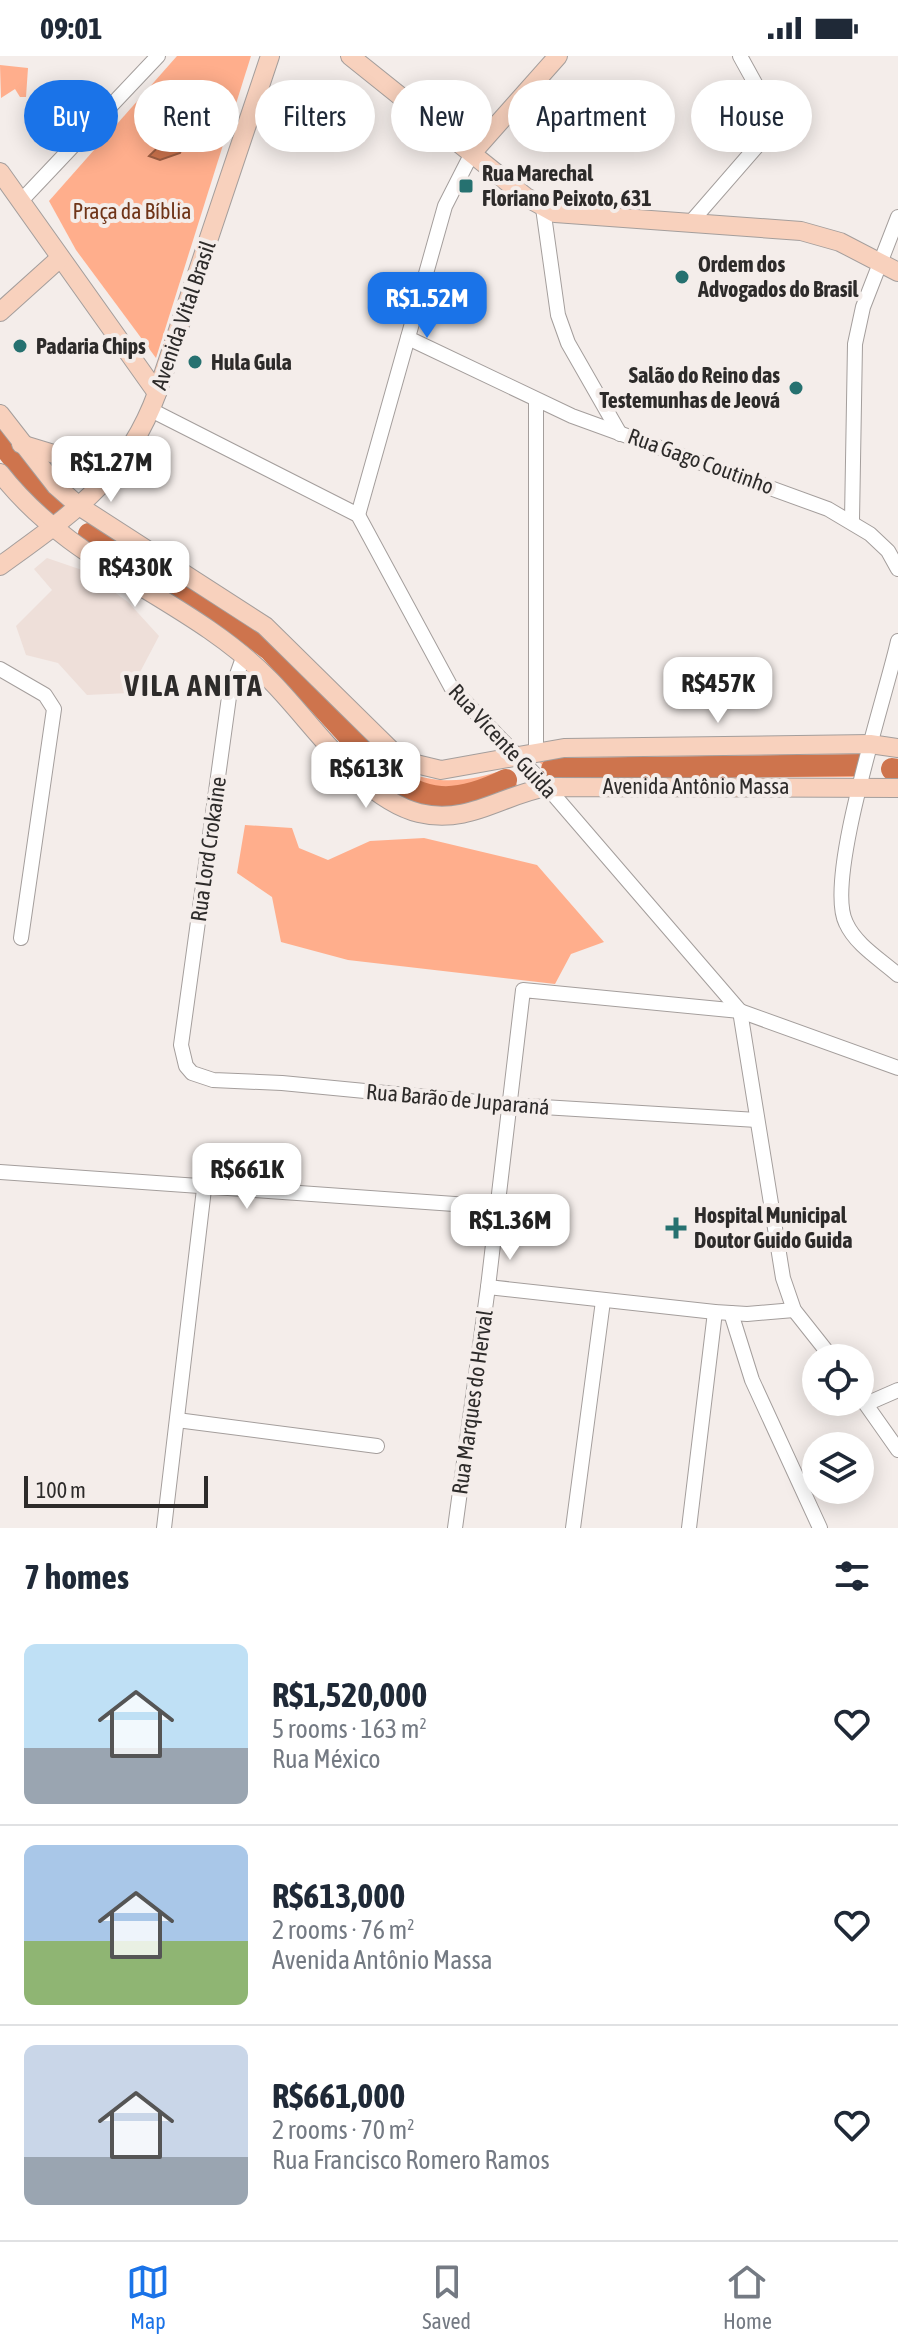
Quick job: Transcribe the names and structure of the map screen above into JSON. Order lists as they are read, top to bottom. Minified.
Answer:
{"streets":{"street":["Avenida Vital Brasil","Rua Gago Coutinho","Rua Vicente Guida","Avenida Antônio Massa","Rua Lord Crokaine","Rua Barão de Juparaná","Rua Marques do Herval"]},"crossings":[["Avenida Vital Brasil","Avenida Antônio Massa"],["Rua Vicente Guida","Avenida Antônio Massa"],["Rua Vicente Guida","Rua Marques do Herval"],["Avenida Antônio Massa","Rua Lord Crokaine"],["Rua Lord Crokaine","Rua Barão de Juparaná"],["Rua Barão de Juparaná","Rua Marques do Herval"]],"districts":["VILA ANITA"],"parks":["Praça da Bíblia"],"places":{"transit":["Rua Marechal Floriano Peixoto, 631"],"other":["Ordem dos Advogados do Brasil","Padaria Chips","Hula Gula","Salão do Reino das Testemunhas de Jeová"],"health":["Hospital Municipal Doutor Guido Guida"]},"scale_bar":"100 m","page":{"status":"09:01","chip":["Buy","Rent","Filters","New","Apartment","House"],"price":["R$1.52M","R$1.27M","R$430K","R$457K","R$613K","R$661K","R$1.36M"],"scale":"100 m","heading":"7 homes","list":[{"name":"R$1,520,000","note":"5 rooms · 163 m² · Rua México"},{"name":"R$613,000","note":"2 rooms · 76 m² · Avenida Antônio Massa"},{"name":"R$661,000","note":"2 rooms · 70 m² · Rua Francisco Romero Ramos"}],"tabs":["Map","Saved","Home"]}}
